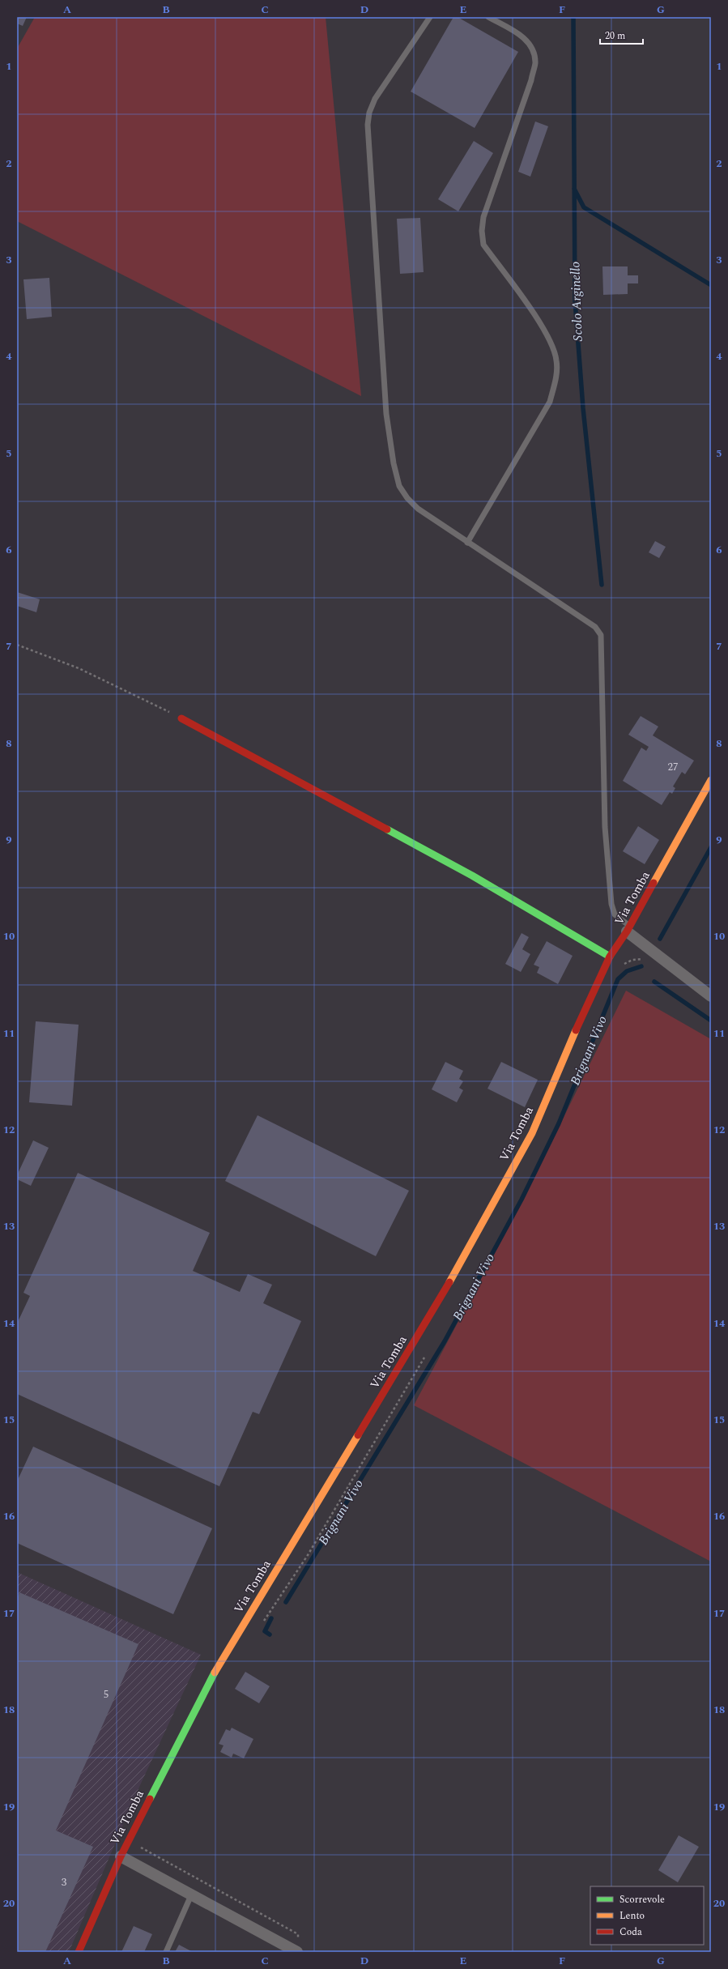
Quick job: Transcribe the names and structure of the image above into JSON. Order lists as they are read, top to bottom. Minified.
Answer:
{"streets":{"street":["Via Tomba"]},"water":["Scolo Arginello","Brignani Vivo"],"house_numbers":["27","5","3"],"legend":["Scorrevole","Lento","Coda"],"scale_bar":"20 m","grid":{"columns":["A","B","C","D","E","F","G"],"rows":["1","2","3","4","5","6","7","8","9","10","11","12","13","14","15","16","17","18","19","20"]}}
